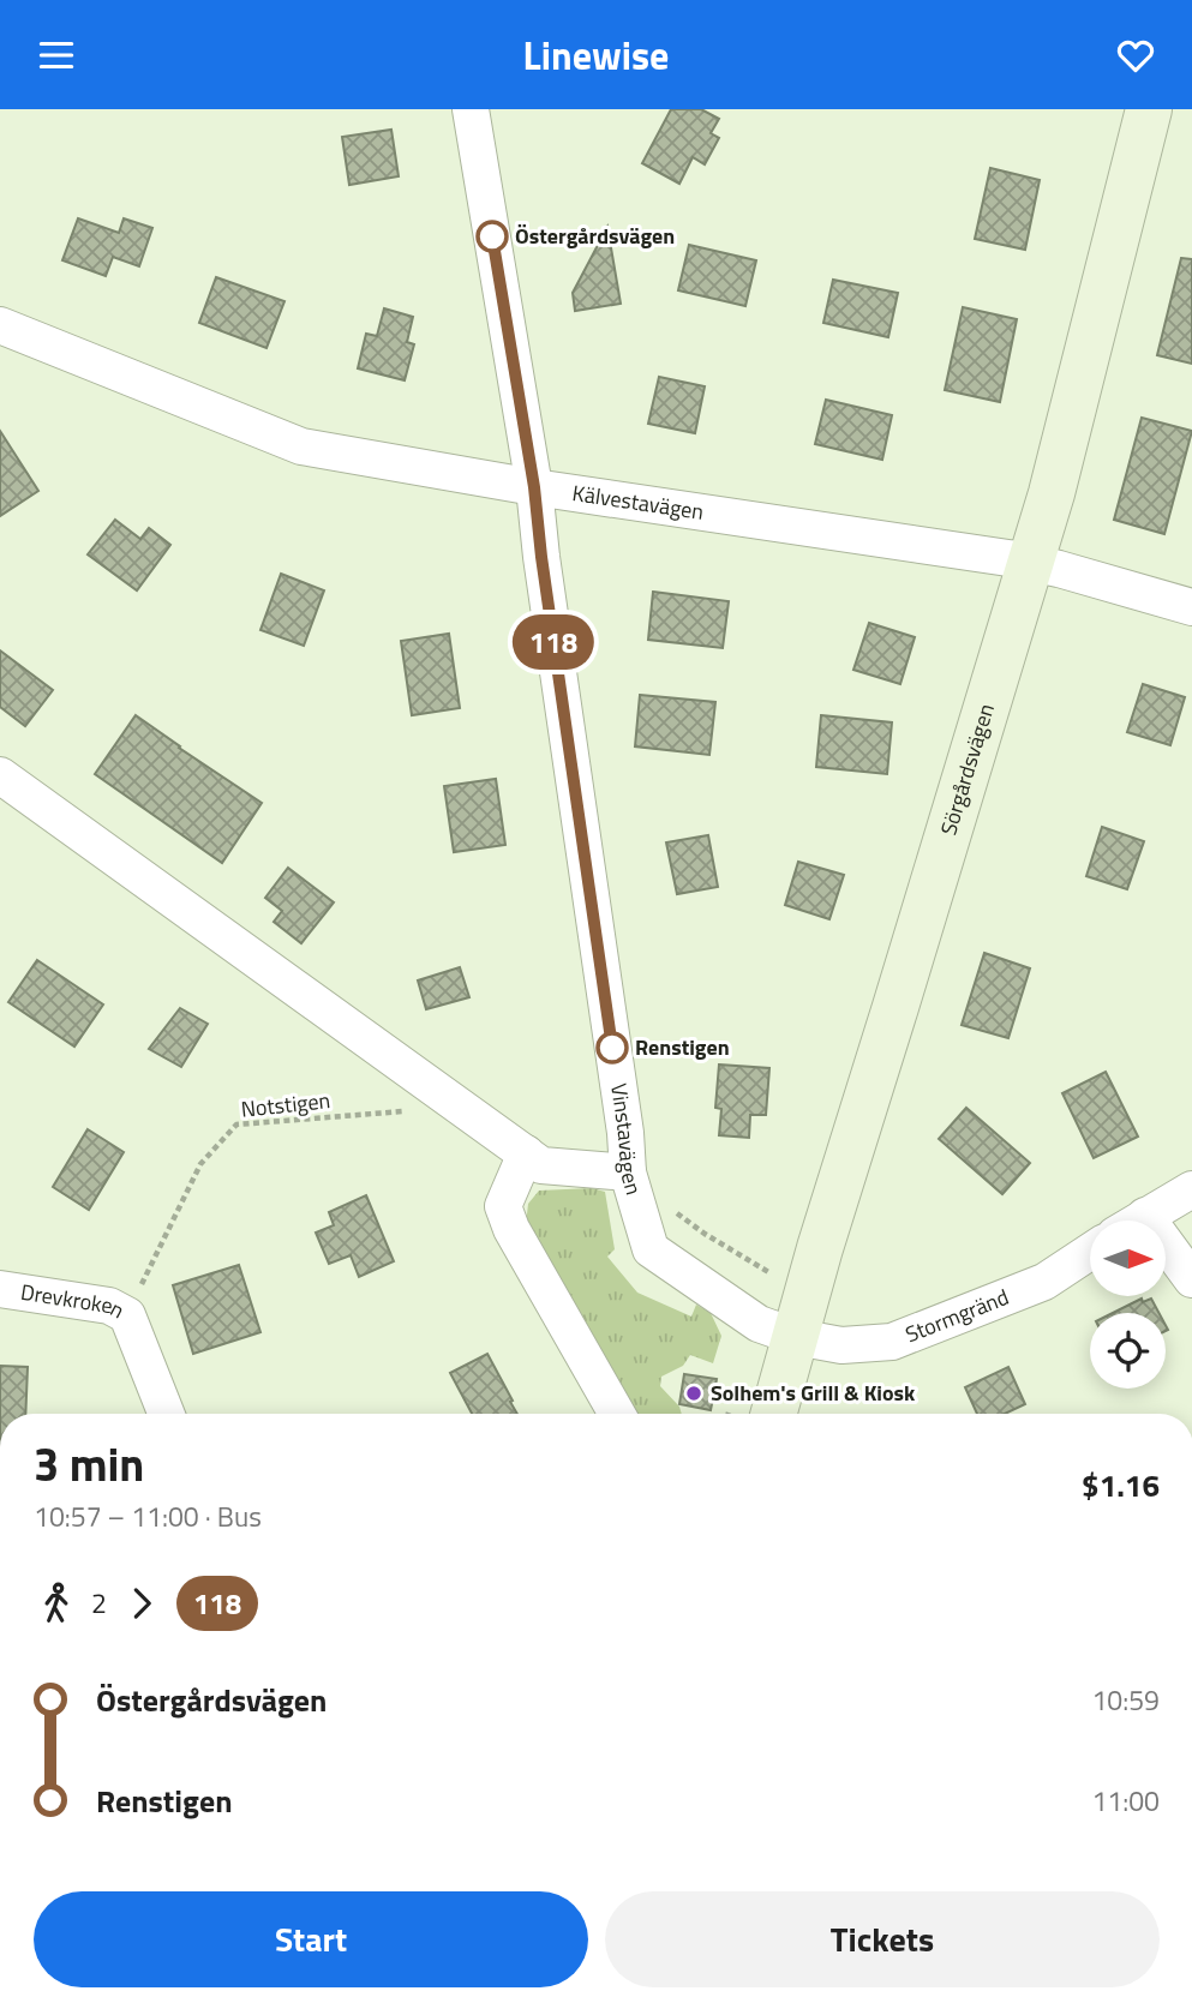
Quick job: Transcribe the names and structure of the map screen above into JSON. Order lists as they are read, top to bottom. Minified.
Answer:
{"streets":{"street":["Kälvestavägen","Sörgårdsvägen","Vinstavägen","Drevkroken","Stormgränd"],"path":["Notstigen"]},"crossings":[["Kälvestavägen","Sörgårdsvägen"],["Kälvestavägen","Vinstavägen"],["Sörgårdsvägen","Vinstavägen"],["Sörgårdsvägen","Stormgränd"],["Notstigen","Drevkroken"],["Vinstavägen","Stormgränd"]],"places":["Östergårdsvägen","Renstigen","Solhem's Grill & Kiosk"],"lines":["bus line 118"],"north":"right","page":{"header":"Linewise","on_map":"118","heading":["3 min","10:57 – 11:00 · Bus","$1.16"],"legs":["2","118"],"list":[{"name":"Östergårdsvägen","value":"10:59"},{"name":"Renstigen","value":"11:00"}],"buttons":["Start","Tickets"]}}
